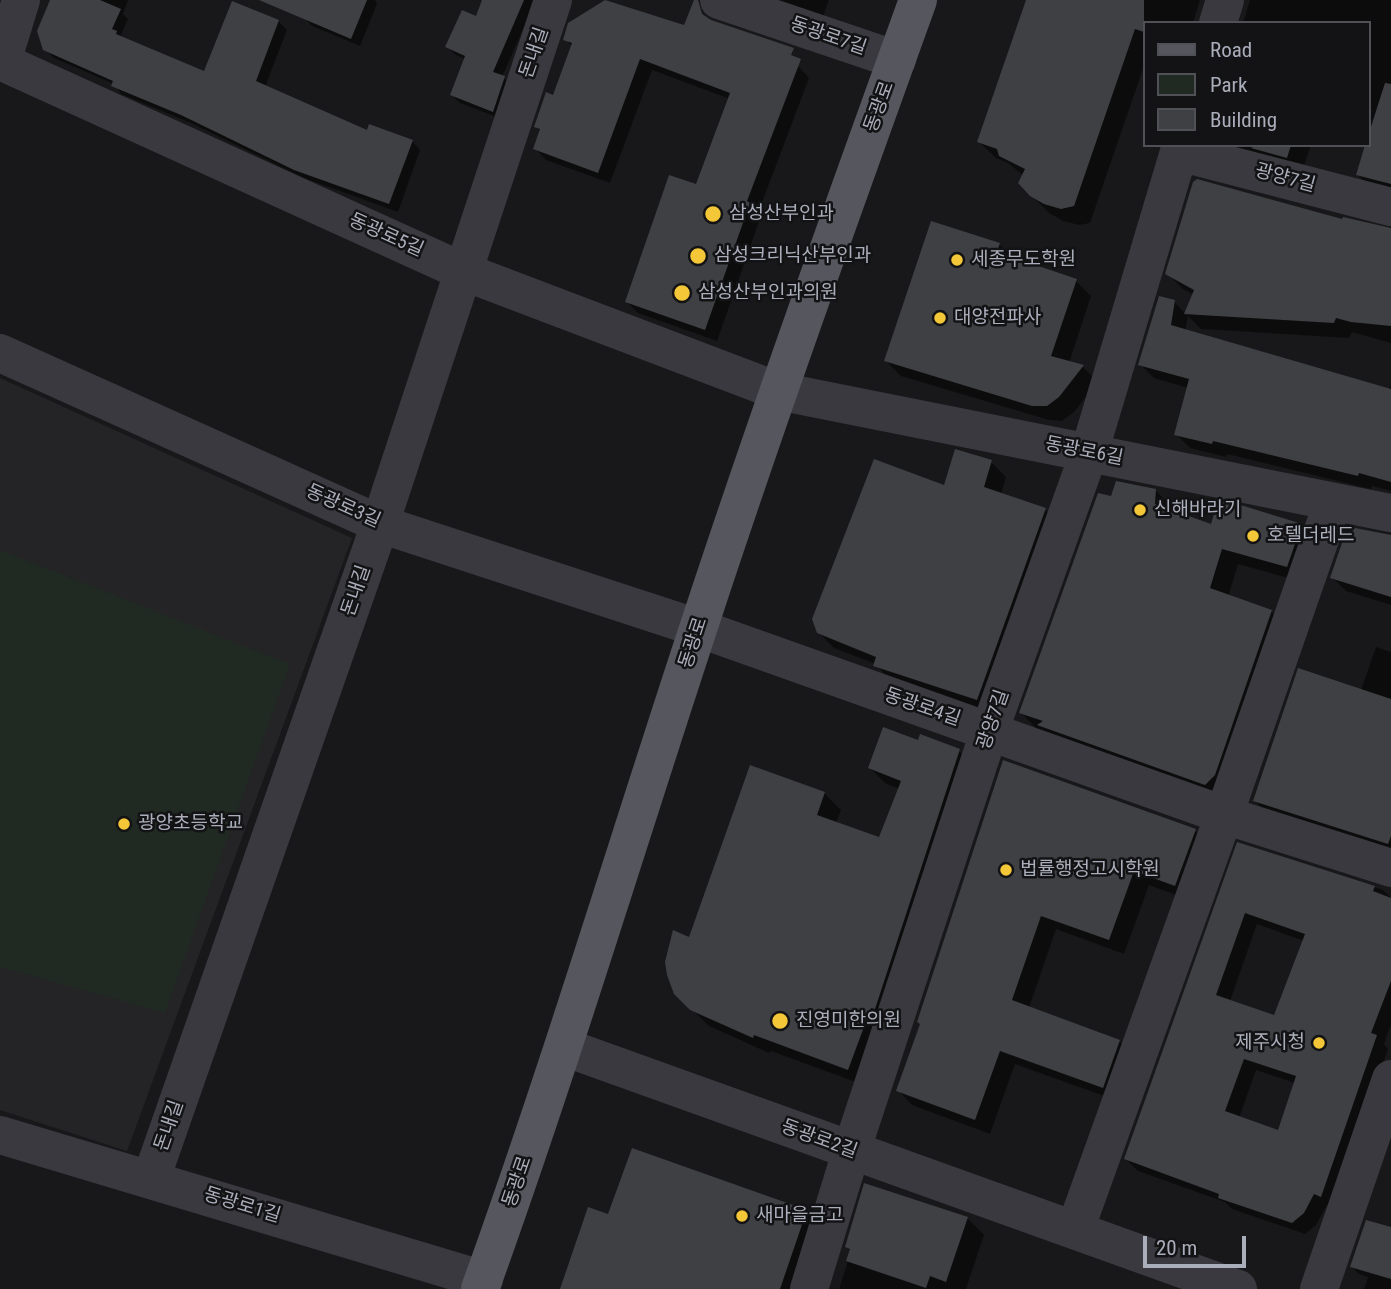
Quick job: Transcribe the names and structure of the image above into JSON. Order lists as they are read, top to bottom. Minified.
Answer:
{"streets":{"main road":["동광로"],"street":["동광로7길","돈내길","광양7길","동광로5길","동광로6길","동광로3길","동광로4길","동광로2길","동광로1길"]},"crossings":[["동광로7길","동광로"],["돈내길","동광로5길"],["돈내길","동광로3길"],["돈내길","동광로1길"],["동광로","동광로5길"],["동광로","동광로6길"],["동광로","동광로3길"],["동광로","동광로4길"],["동광로","동광로2길"],["동광로","동광로1길"],["광양7길","동광로6길"],["광양7길","동광로4길"],["광양7길","동광로2길"],["동광로5길","동광로6길"],["동광로3길","동광로4길"]],"places":["삼성산부인과","삼성크리닉산부인과","세종무도학원","삼성산부인과의원","대양전파사","신해바라기","호텔더레드","광양초등학교","법률행정고시학원","진영미한의원","제주시청","새마을금고"],"legend":["Road","Park","Building"],"scale_bar":"20 m"}
